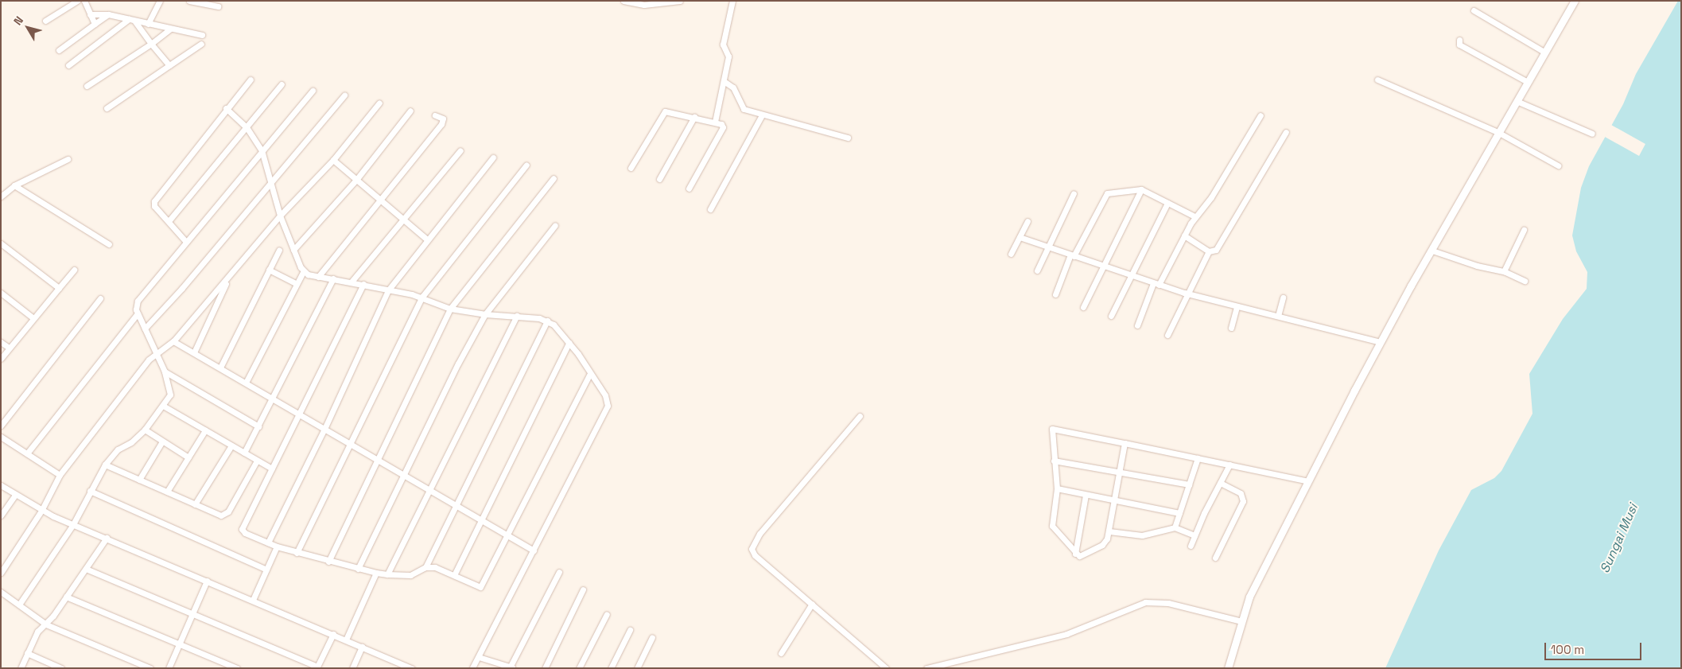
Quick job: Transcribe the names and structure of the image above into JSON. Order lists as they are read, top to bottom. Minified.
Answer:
{"water":["Sungai Musi"],"scale_bar":"100 m","north":"top left"}
